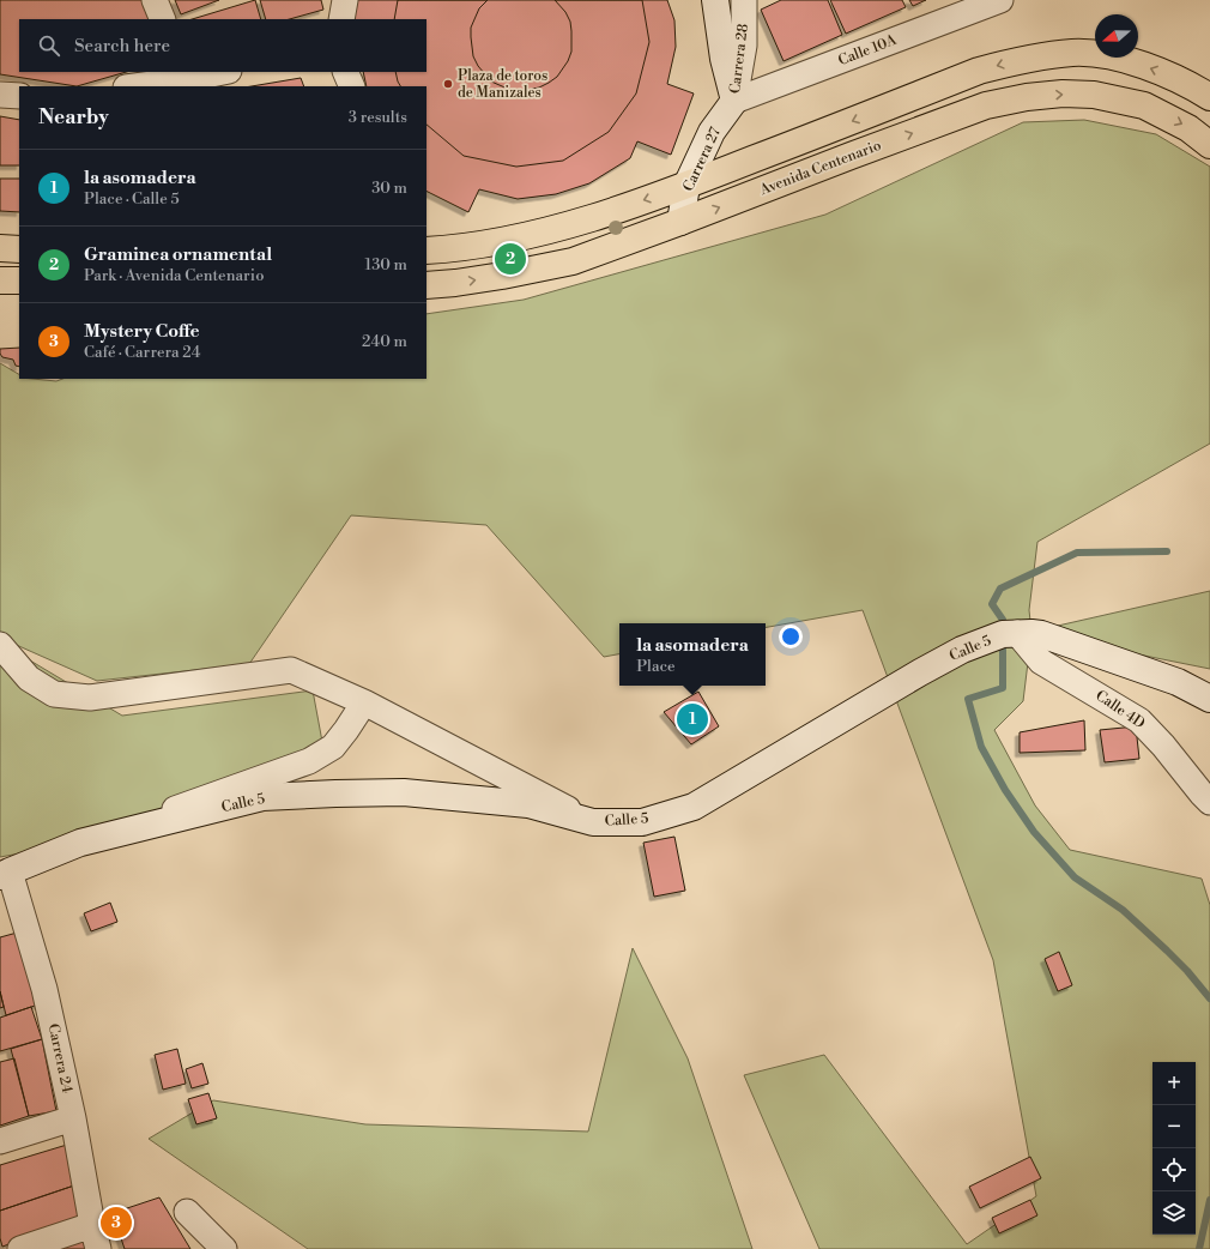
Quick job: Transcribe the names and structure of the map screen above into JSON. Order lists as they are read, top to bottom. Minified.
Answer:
{"streets":{"main road":["Avenida Centenario"],"street":["Calle 10A","Carrera 28","Carrera 27","Calle 5","Calle 4D","Carrera 24"]},"crossings":[["Calle 10A","Carrera 28"],["Calle 10A","Carrera 27"],["Carrera 28","Carrera 27"],["Carrera 27","Avenida Centenario"],["Calle 5","Calle 4D"],["Calle 5","Carrera 24"]],"places":["Plaza de toros de Manizales"],"north":"left","page":{"search":"Search here","heading":["Nearby","3 results"],"list":[{"mark":"1","name":"la asomadera","note":"Place · Calle 5","value":"30 m"},{"mark":"2","name":"Graminea ornamental","note":"Park · Avenida Centenario","value":"130 m"},{"mark":"3","name":"Mystery Coffe","note":"Café · Carrera 24","value":"240 m"}],"pins":["2","1","3"],"popup":["la asomadera","Place"],"map_buttons":["+","−"]}}
